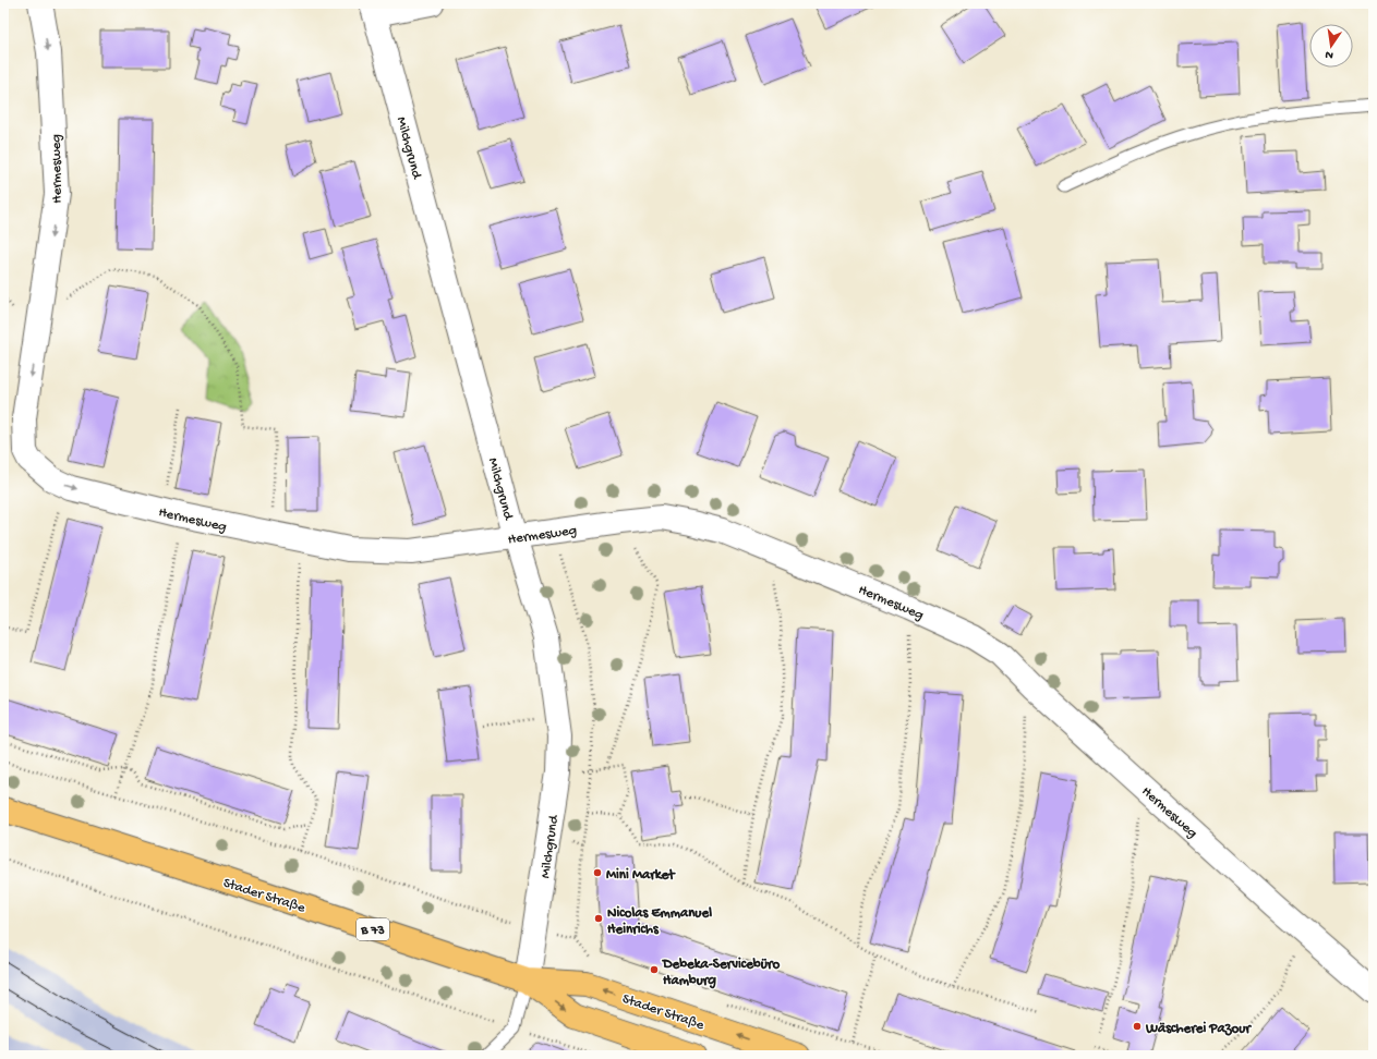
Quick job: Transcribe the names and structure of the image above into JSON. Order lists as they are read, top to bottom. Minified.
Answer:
{"streets":{"main road":["Stader Straße","B 73"],"street":["Milchgrund","Hermesweg"]},"crossings":[["Milchgrund","Hermesweg"],["Milchgrund","Stader Straße"]],"places":["Mini Market","Nicolas Emmanuel Heinrichs","Debeka-Servicebüro Hamburg","Wäscherei Pazour"],"north":"bottom"}
